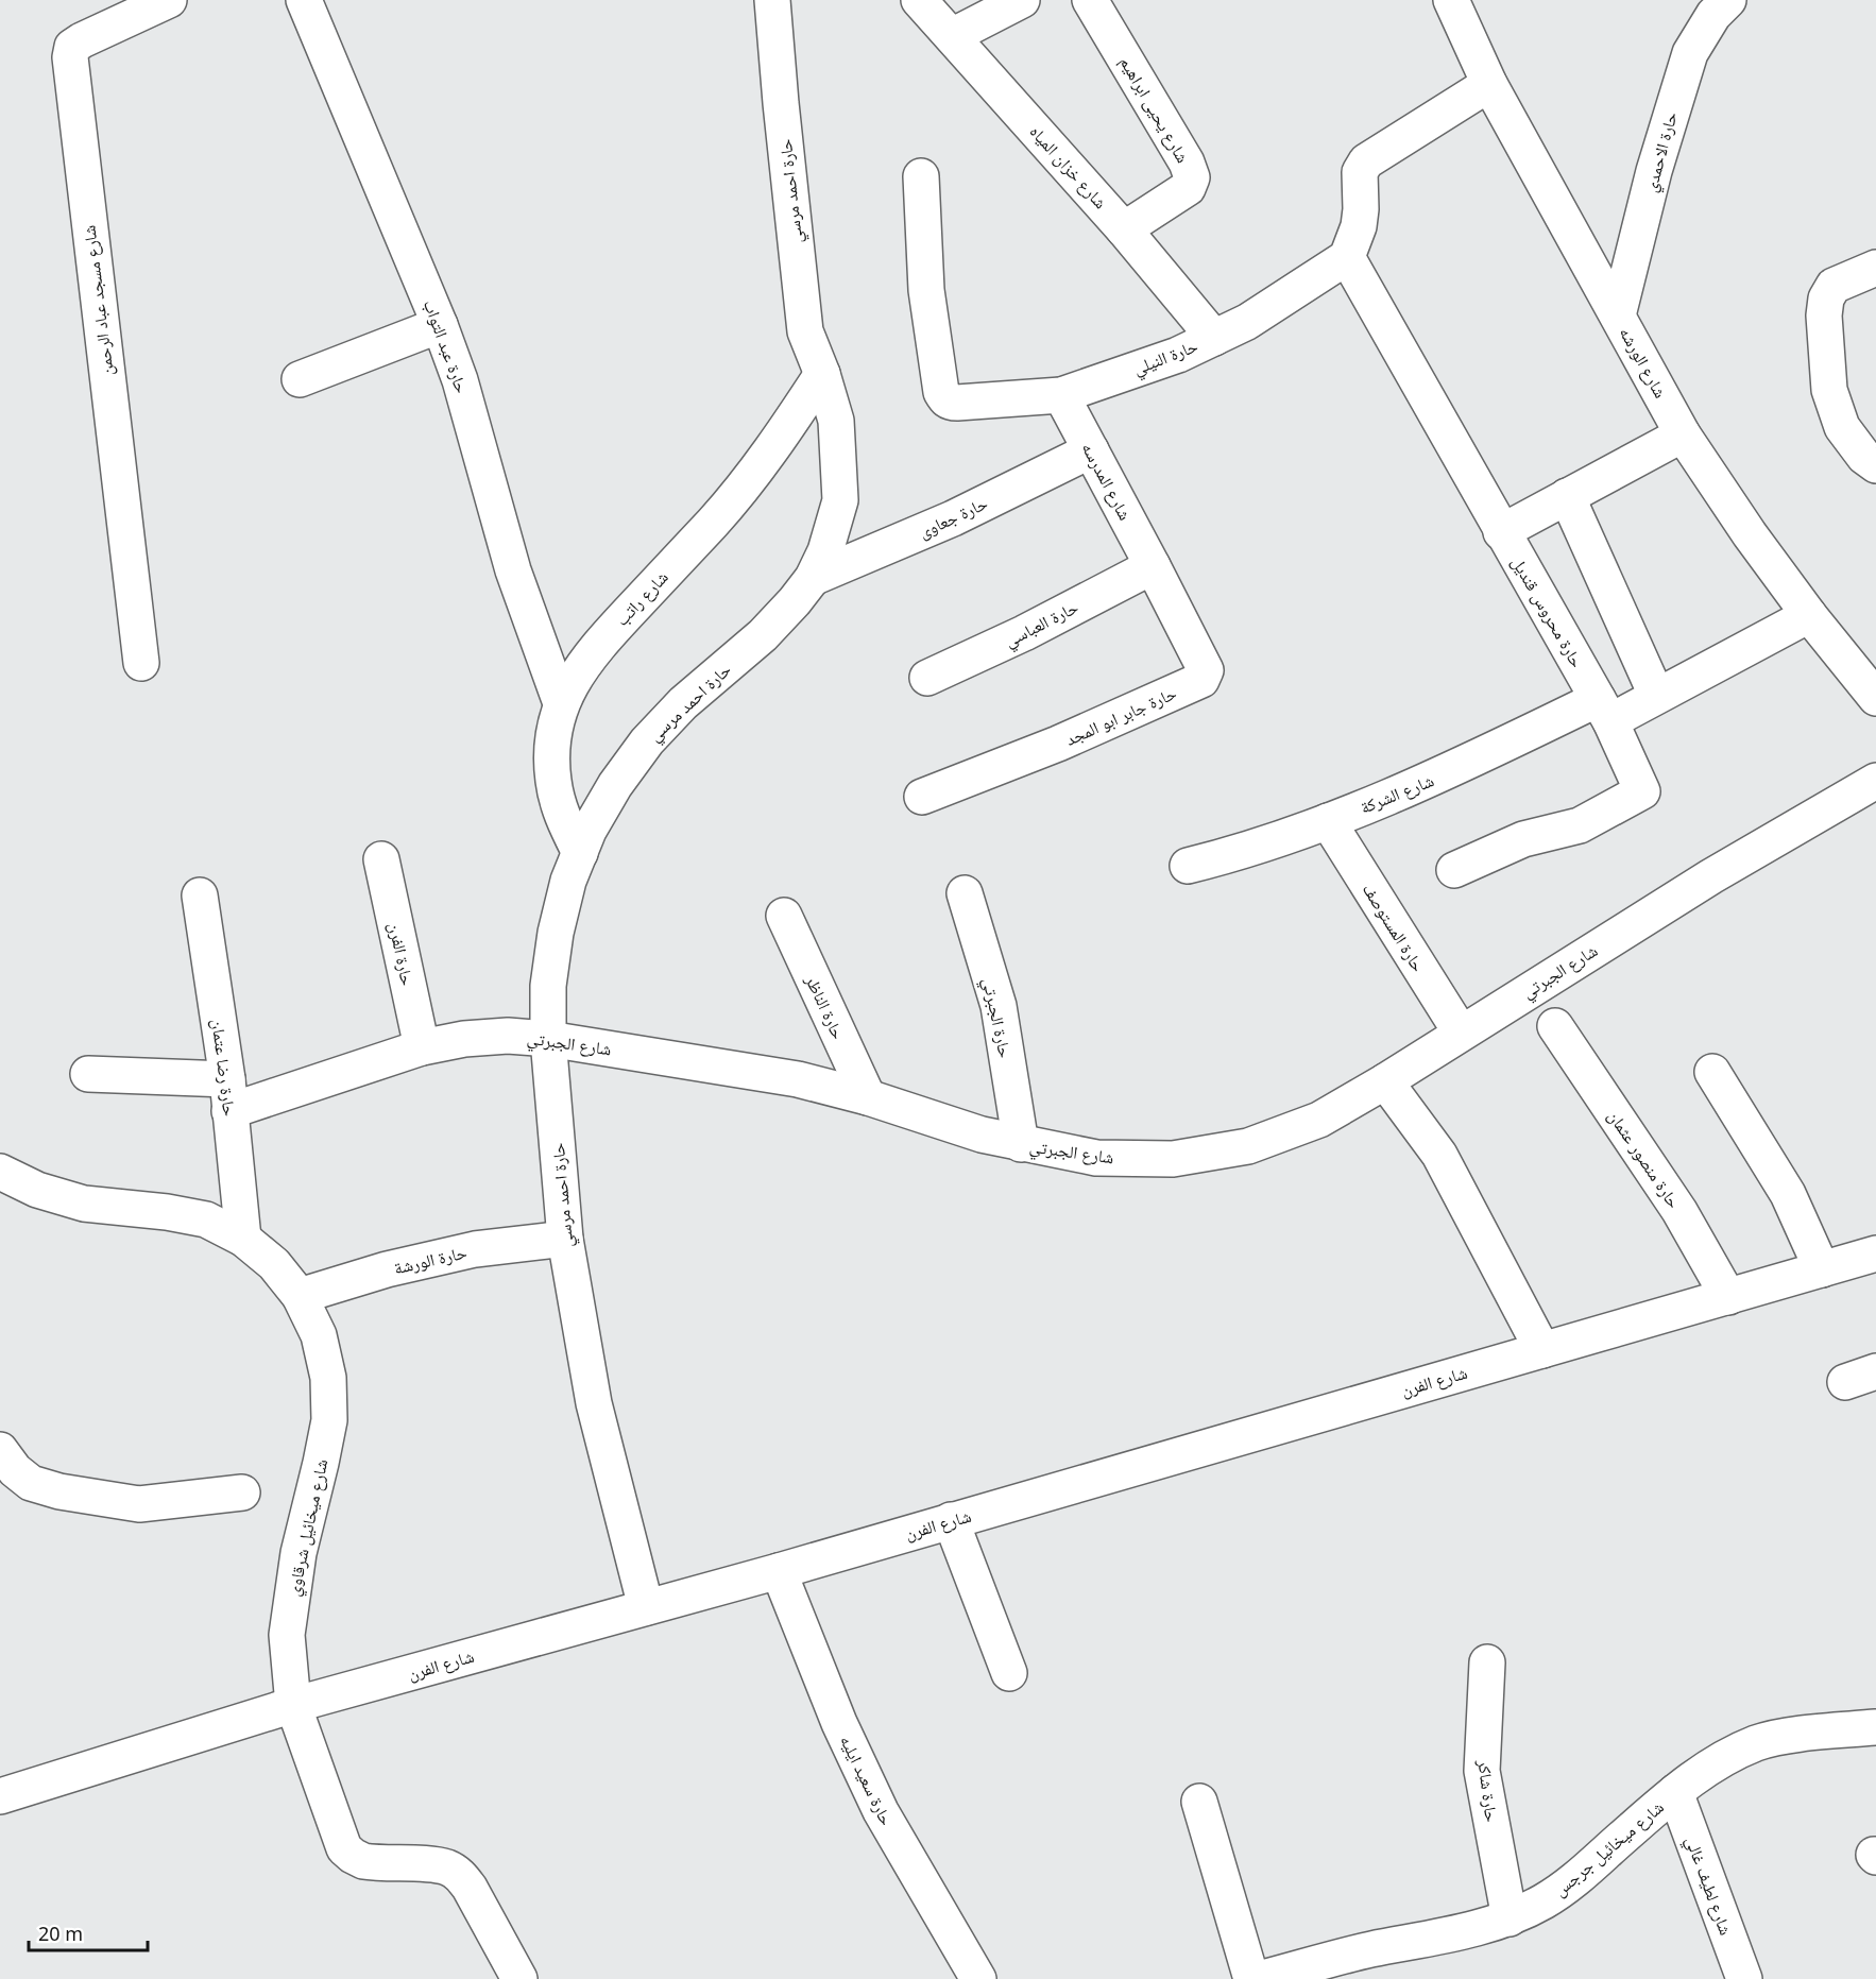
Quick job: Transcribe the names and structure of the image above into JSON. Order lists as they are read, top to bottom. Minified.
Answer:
{"streets":{"street":["شارع يحيى ابراهيم","حارة الاحمدي","شارع خزان المياه","حارة احمد مرسي","شارع مسجد عباد الرحمن","حارة عبد التواب","حارة النيلي","شارع الورشه","شارع المدرسه","حارة جعاوى","شارع راتب","حارة محروس قنديل","حارة العباسي","حارة جابر ابو المجد","شارع الشركة","حارة المستوصف","حارة الفرن","شارع الجبرتي","حارة الناظر","حارة الجبرتي","حارة رضا عتمان","حارة منصور عثمان","حارة الورشة","شارع الفرن","شارع ميخائيل شرقاوي","حارة سعيد ايليه","حارة شاكر","شارع ميخائيل جرجس","شارع لطيف غالي"]},"crossings":[["شارع يحيى ابراهيم","شارع خزان المياه"],["حارة الاحمدي","شارع الورشه"],["شارع خزان المياه","حارة النيلي"],["حارة احمد مرسي","حارة جعاوى"],["حارة احمد مرسي","شارع راتب"],["حارة احمد مرسي","شارع الجبرتي"],["حارة احمد مرسي","حارة الورشة"],["حارة احمد مرسي","شارع الفرن"],["حارة عبد التواب","شارع راتب"],["حارة النيلي","شارع المدرسه"],["حارة النيلي","حارة محروس قنديل"],["شارع الورشه","شارع الشركة"],["شارع المدرسه","حارة جعاوى"],["شارع المدرسه","حارة العباسي"],["شارع المدرسه","حارة جابر ابو المجد"],["حارة محروس قنديل","شارع الشركة"],["حارة العباسي","حارة جابر ابو المجد"],["شارع الشركة","حارة المستوصف"],["حارة المستوصف","شارع الجبرتي"],["حارة الفرن","شارع الجبرتي"],["شارع الجبرتي","حارة الناظر"],["شارع الجبرتي","حارة الجبرتي"],["شارع الجبرتي","حارة رضا عتمان"],["حارة رضا عتمان","شارع ميخائيل شرقاوي"],["حارة منصور عثمان","شارع الفرن"],["حارة الورشة","شارع ميخائيل شرقاوي"],["شارع الفرن","شارع ميخائيل شرقاوي"],["شارع الفرن","حارة سعيد ايليه"],["حارة شاكر","شارع ميخائيل جرجس"],["شارع ميخائيل جرجس","شارع لطيف غالي"]],"scale_bar":"20 m"}
